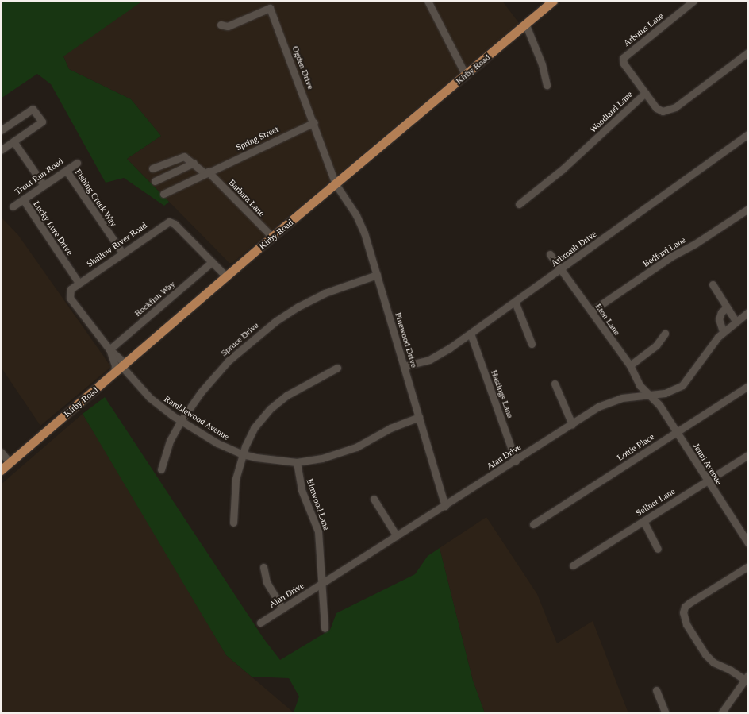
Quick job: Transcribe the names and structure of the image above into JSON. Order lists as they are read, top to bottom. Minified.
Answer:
{"streets":{"main road":["Kirby Road"],"street":["Arbutus Lane","Ogden Drive","Woodland Lane","Spring Street","Trout Run Road","Fishing Creek Way","Barbara Lane","Lucky Lure Drive","Shallow River Road","Arbroath Drive","Bedford Lane","Rockfish Way","Eton Lane","Spruce Drive","Pinewood Drive","Hastings Lane","Ramblewood Avenue","Lottie Place","Alan Drive","Jenni Avenue","Sellner Lane","Elmwood Lane"]},"crossings":[["Arbutus Lane","Woodland Lane"],["Ogden Drive","Kirby Road"],["Ogden Drive","Spring Street"],["Ogden Drive","Pinewood Drive"],["Kirby Road","Barbara Lane"],["Kirby Road","Shallow River Road"],["Kirby Road","Pinewood Drive"],["Kirby Road","Ramblewood Avenue"],["Spring Street","Barbara Lane"],["Trout Run Road","Fishing Creek Way"],["Trout Run Road","Lucky Lure Drive"],["Fishing Creek Way","Shallow River Road"],["Lucky Lure Drive","Shallow River Road"],["Shallow River Road","Rockfish Way"],["Shallow River Road","Ramblewood Avenue"],["Arbroath Drive","Eton Lane"],["Arbroath Drive","Pinewood Drive"],["Arbroath Drive","Hastings Lane"],["Bedford Lane","Eton Lane"],["Eton Lane","Alan Drive"],["Eton Lane","Jenni Avenue"],["Spruce Drive","Pinewood Drive"],["Spruce Drive","Ramblewood Avenue"],["Pinewood Drive","Ramblewood Avenue"],["Pinewood Drive","Alan Drive"],["Hastings Lane","Alan Drive"],["Ramblewood Avenue","Elmwood Lane"],["Lottie Place","Jenni Avenue"],["Alan Drive","Jenni Avenue"],["Alan Drive","Elmwood Lane"],["Jenni Avenue","Sellner Lane"]]}
